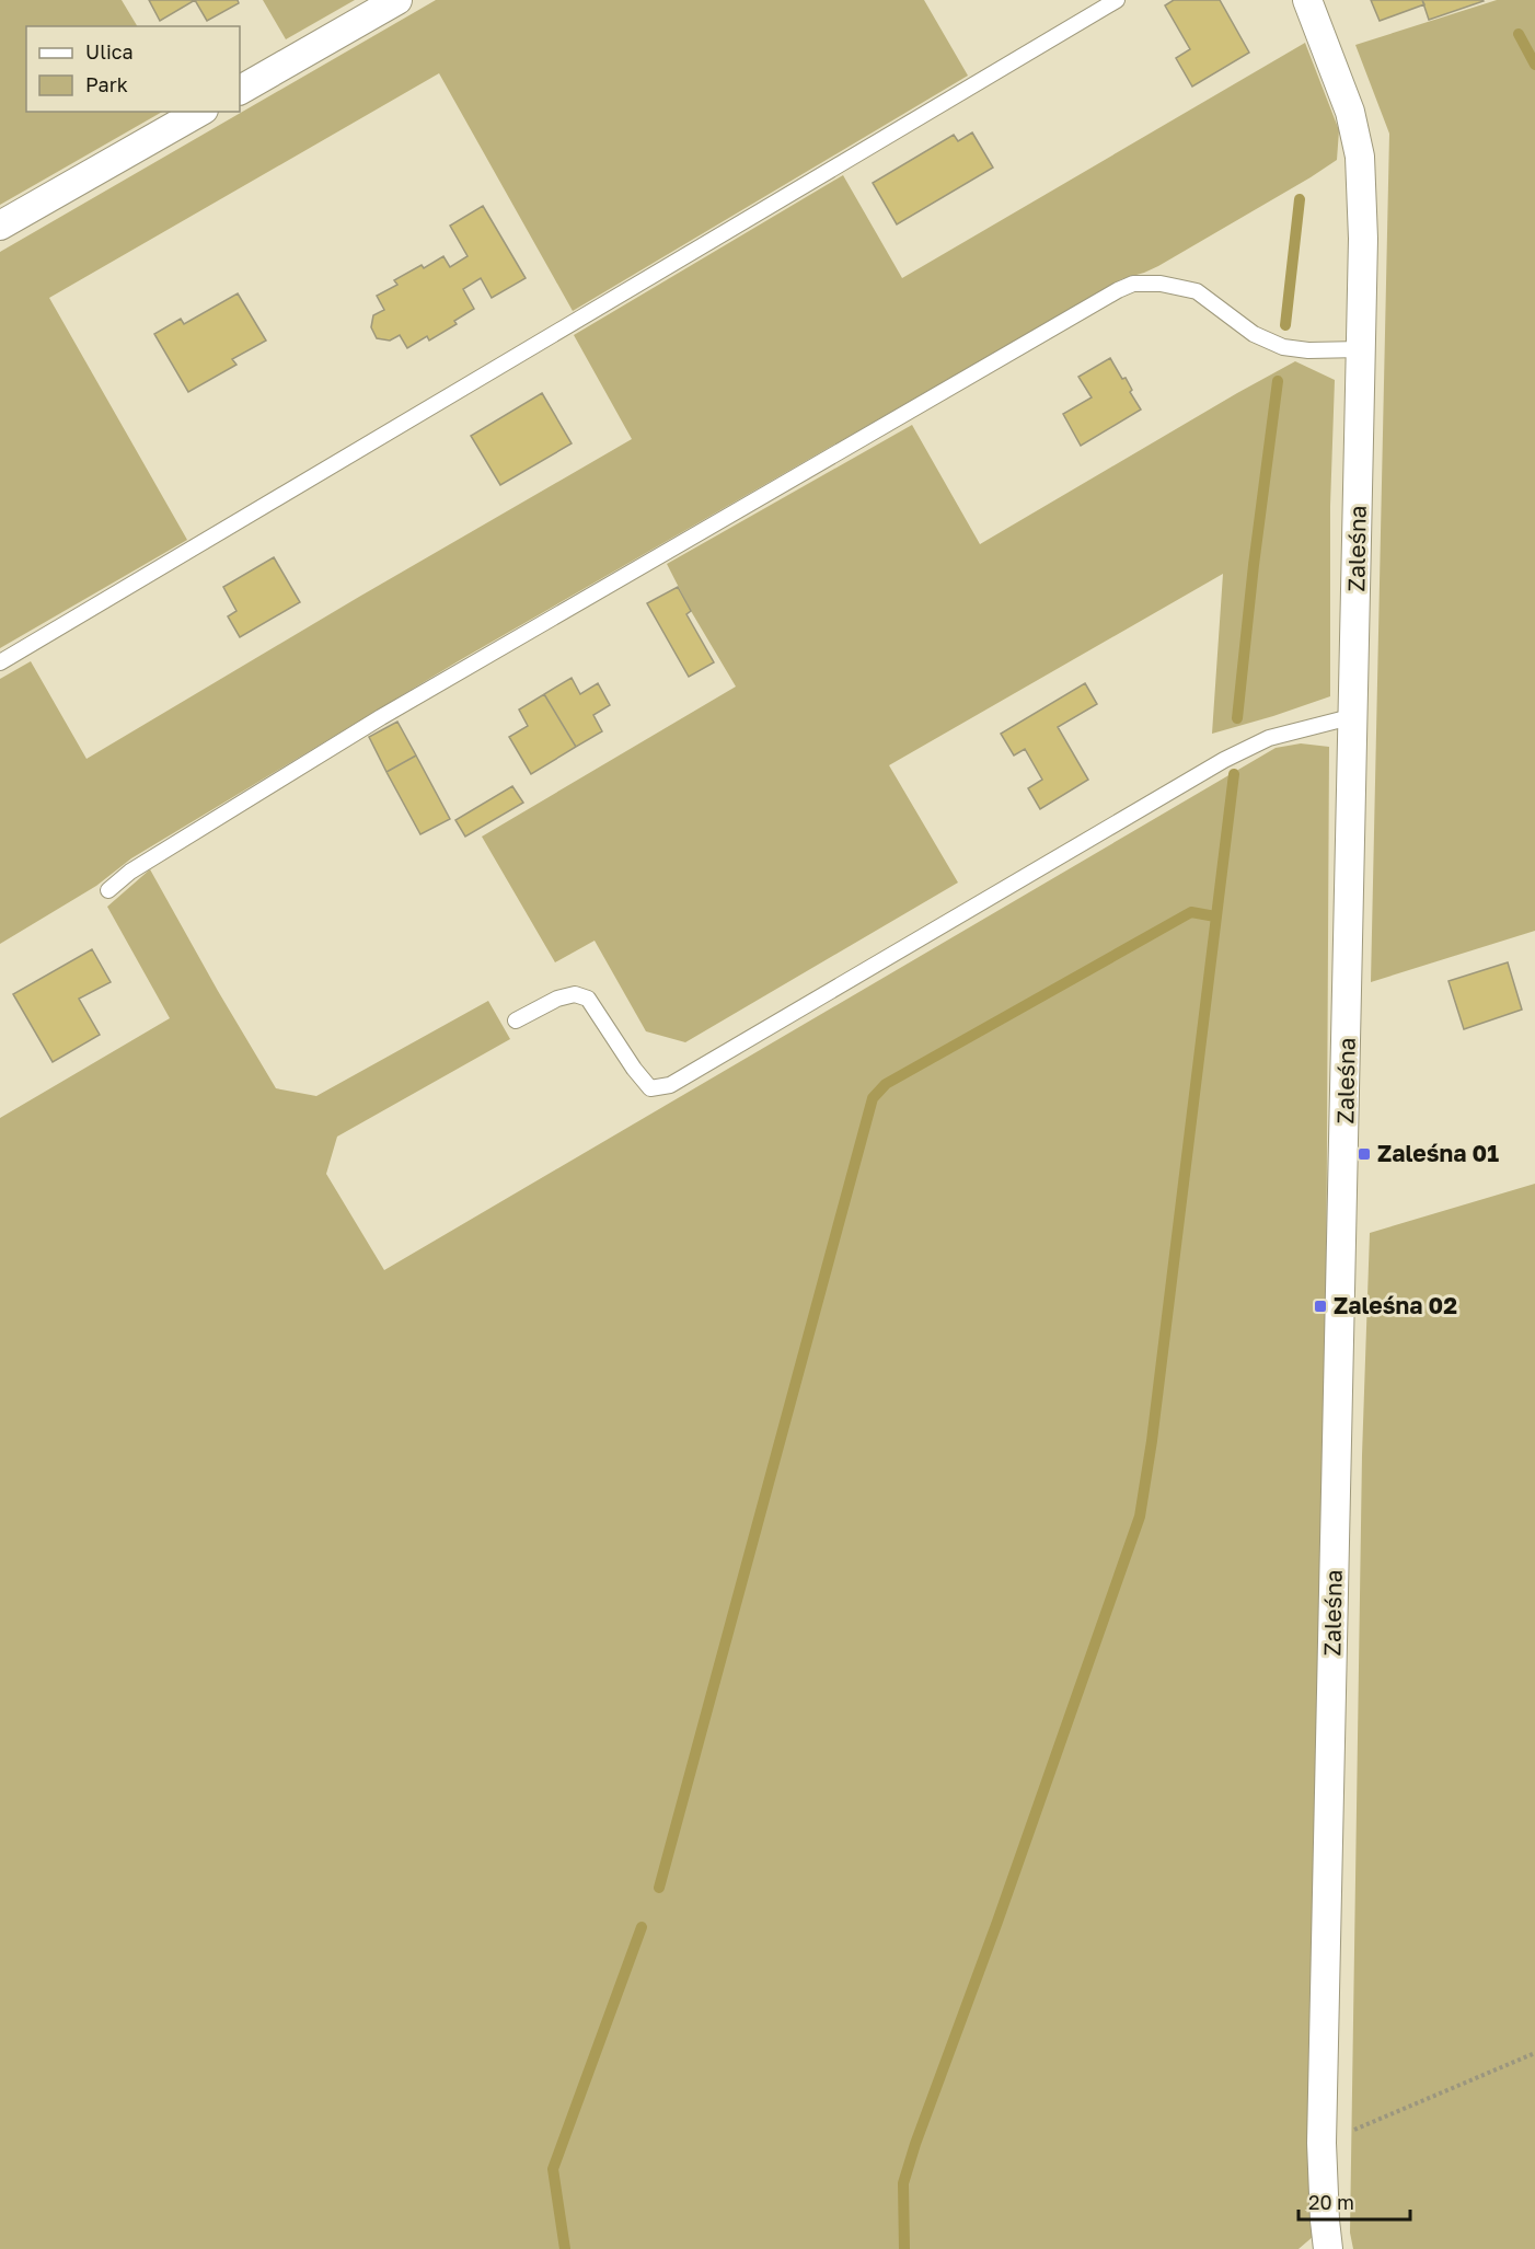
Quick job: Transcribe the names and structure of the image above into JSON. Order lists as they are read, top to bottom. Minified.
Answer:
{"streets":{"street":["Zaleśna"]},"places":{"transit":["Zaleśna 01","Zaleśna 02"]},"legend":["Ulica","Park"],"scale_bar":"20 m"}
